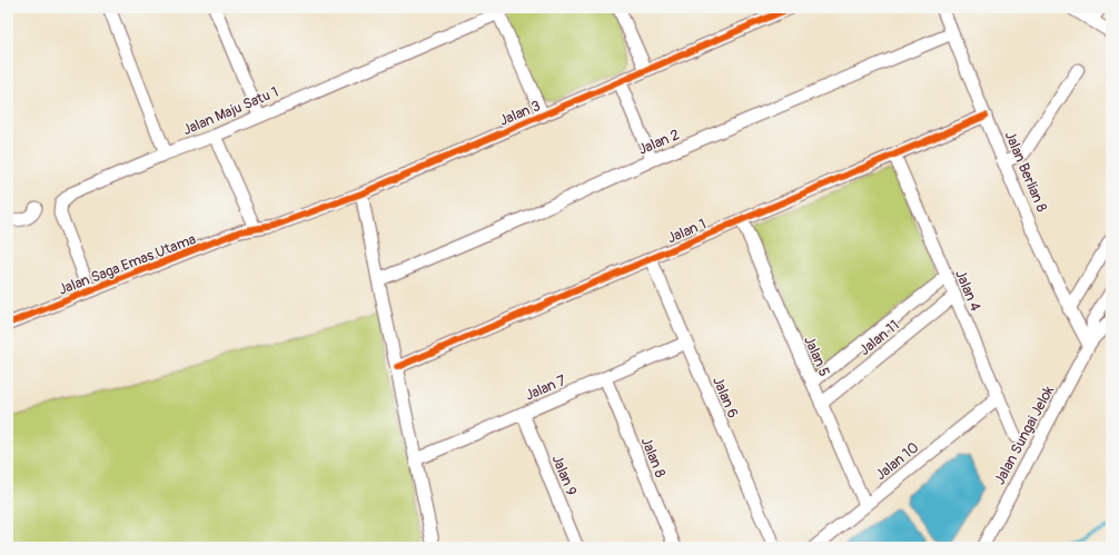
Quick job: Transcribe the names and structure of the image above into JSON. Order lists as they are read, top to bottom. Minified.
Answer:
{"streets":{"street":["Jalan Maju Satu 1","Jalan 3","Jalan 2","Jalan Berlian 8","Jalan 1","Jalan Saga Emas Utama","Jalan 4","Jalan 11","Jalan 5","Jalan 7","Jalan 6","Jalan Sungai Jelok","Jalan 8","Jalan 10","Jalan 9"]},"crossings":[["Jalan Maju Satu 1","Jalan Saga Emas Utama"],["Jalan 3","Jalan Saga Emas Utama"],["Jalan 2","Jalan Berlian 8"],["Jalan Berlian 8","Jalan 1"],["Jalan Berlian 8","Jalan Sungai Jelok"],["Jalan 1","Jalan 4"],["Jalan 1","Jalan 5"],["Jalan 1","Jalan 6"],["Jalan 4","Jalan 11"],["Jalan 4","Jalan 10"],["Jalan 11","Jalan 5"],["Jalan 5","Jalan 10"],["Jalan 7","Jalan 6"],["Jalan 7","Jalan 8"],["Jalan 7","Jalan 9"]]}
